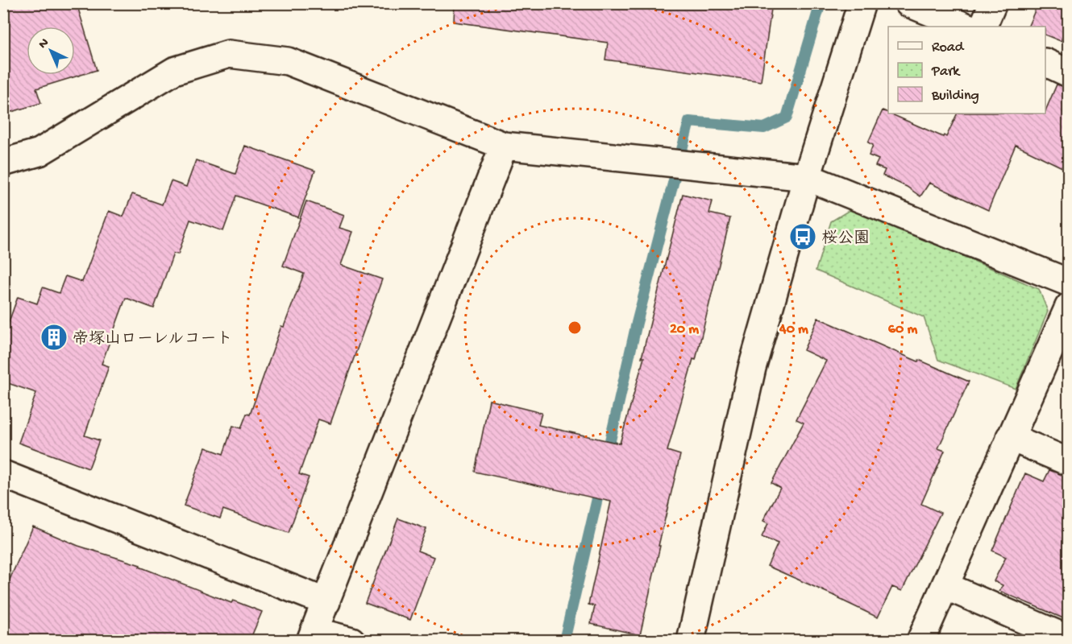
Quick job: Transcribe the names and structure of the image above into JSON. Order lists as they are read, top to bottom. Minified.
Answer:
{"places":{"bus stop":["桜公園"],"building":["帝塚山ローレルコート"]},"legend":["Road","Park","Building"],"north":"top left","rings":["20 m","40 m","60 m"]}
